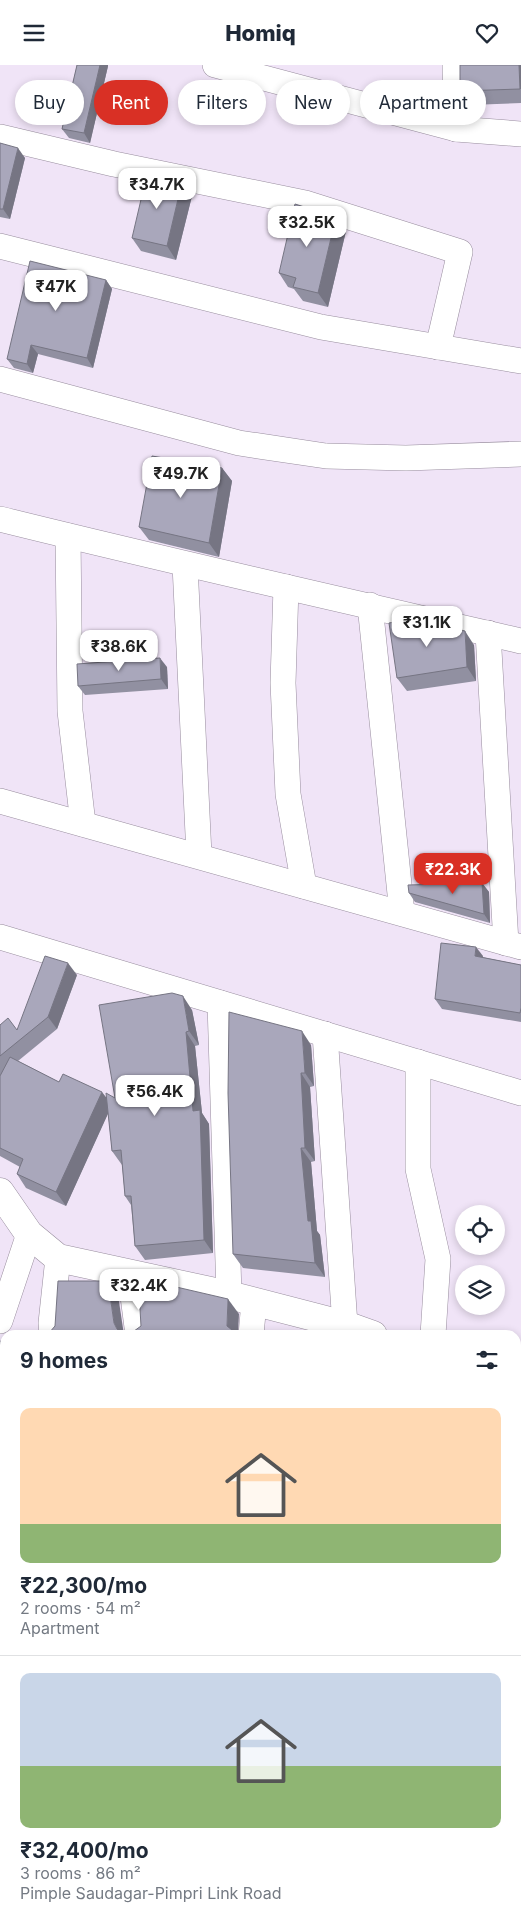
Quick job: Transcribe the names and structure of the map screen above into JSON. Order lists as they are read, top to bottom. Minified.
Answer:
{"page":{"header":"Homiq","chip":["Buy","Rent","Filters","New","Apartment"],"price":["₹34.7K","₹32.5K","₹47K","₹49.7K","₹31.1K","₹38.6K","₹22.3K","₹56.4K","₹32.4K"],"heading":"9 homes","list":[{"name":"₹22,300/mo","note":"2 rooms · 54 m² · Apartment"},{"name":"₹32,400/mo","note":"3 rooms · 86 m² · Pimple Saudagar-Pimpri Link Road"}]}}
